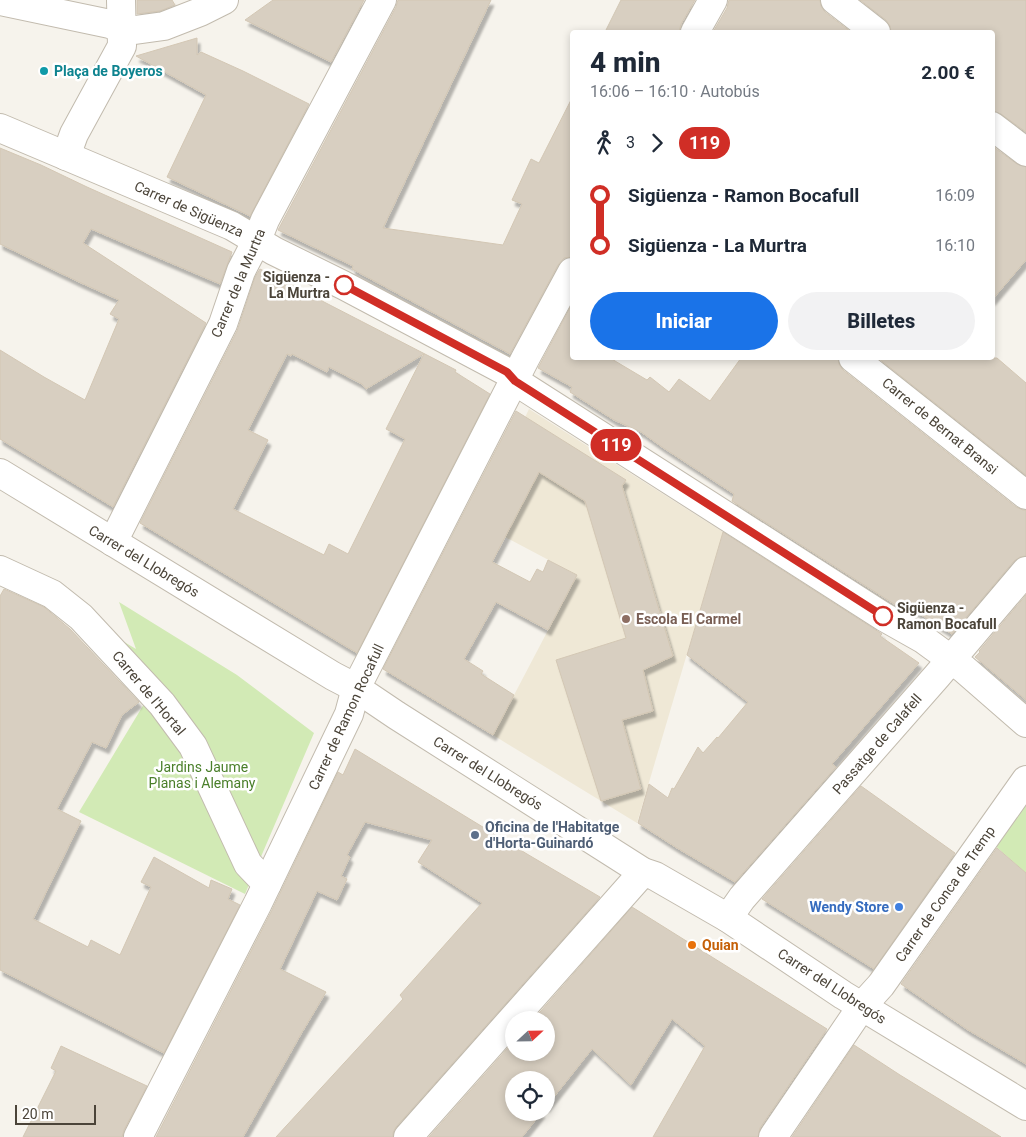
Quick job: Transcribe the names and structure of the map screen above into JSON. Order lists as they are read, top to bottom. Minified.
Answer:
{"streets":{"street":["Carrer de Sigüenza","Carrer de la Murtra","Carrer de Bernat Bransi","Carrer del Llobregós","Carrer de l'Hortal","Carrer de Ramon Rocafull","Passatge de Calafell","Carrer de Conca de Tremp"]},"crossings":[["Carrer de Sigüenza","Carrer de la Murtra"],["Carrer de Sigüenza","Carrer de Ramon Rocafull"],["Carrer de Sigüenza","Passatge de Calafell"],["Carrer de la Murtra","Carrer del Llobregós"],["Carrer del Llobregós","Carrer de Ramon Rocafull"],["Carrer del Llobregós","Passatge de Calafell"],["Carrer del Llobregós","Carrer de Conca de Tremp"],["Carrer de l'Hortal","Carrer de Ramon Rocafull"]],"parks":["Jardins Jaume Planas i Alemany"],"places":["Plaça de Boyeros","Sigüenza - La Murtra","Sigüenza - Ramon Bocafull","Escola El Carmel","Oficina de l'Habitatge d'Horta-Guinardó","Wendy Store","Quian"],"lines":["bus line 119"],"scale_bar":"20 m","north":"right","page":{"on_map":"119","heading":["4 min","16:06 – 16:10 · Autobús","2.00 €"],"legs":["3","119"],"list":[{"name":"Sigüenza - Ramon Bocafull","value":"16:09"},{"name":"Sigüenza - La Murtra","value":"16:10"}],"buttons":["Iniciar","Billetes"],"scale":"20 m"}}
